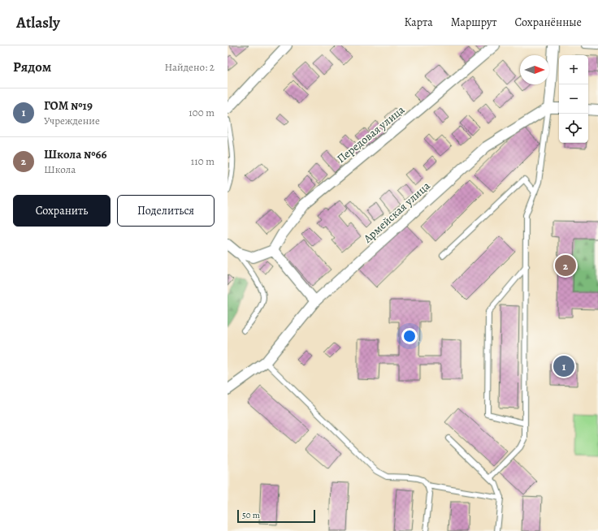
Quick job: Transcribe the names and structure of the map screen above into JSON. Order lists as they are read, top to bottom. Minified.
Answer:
{"streets":{"street":["Передовая улица","Армейская улица"]},"scale_bar":"50 m","north":"right","page":{"header":"Atlasly","nav":["Карта","Маршрут","Сохранённые"],"heading":["Рядом","Найдено: 2"],"map_buttons":["+","−"],"list":[{"mark":"1","name":"ГОМ №19","note":"Учреждение","value":"100 m"},{"mark":"2","name":"Школа №66","note":"Школа","value":"110 m"}],"buttons":["Сохранить","Поделиться"],"pins":["2","1"],"scale":"50 m"}}
